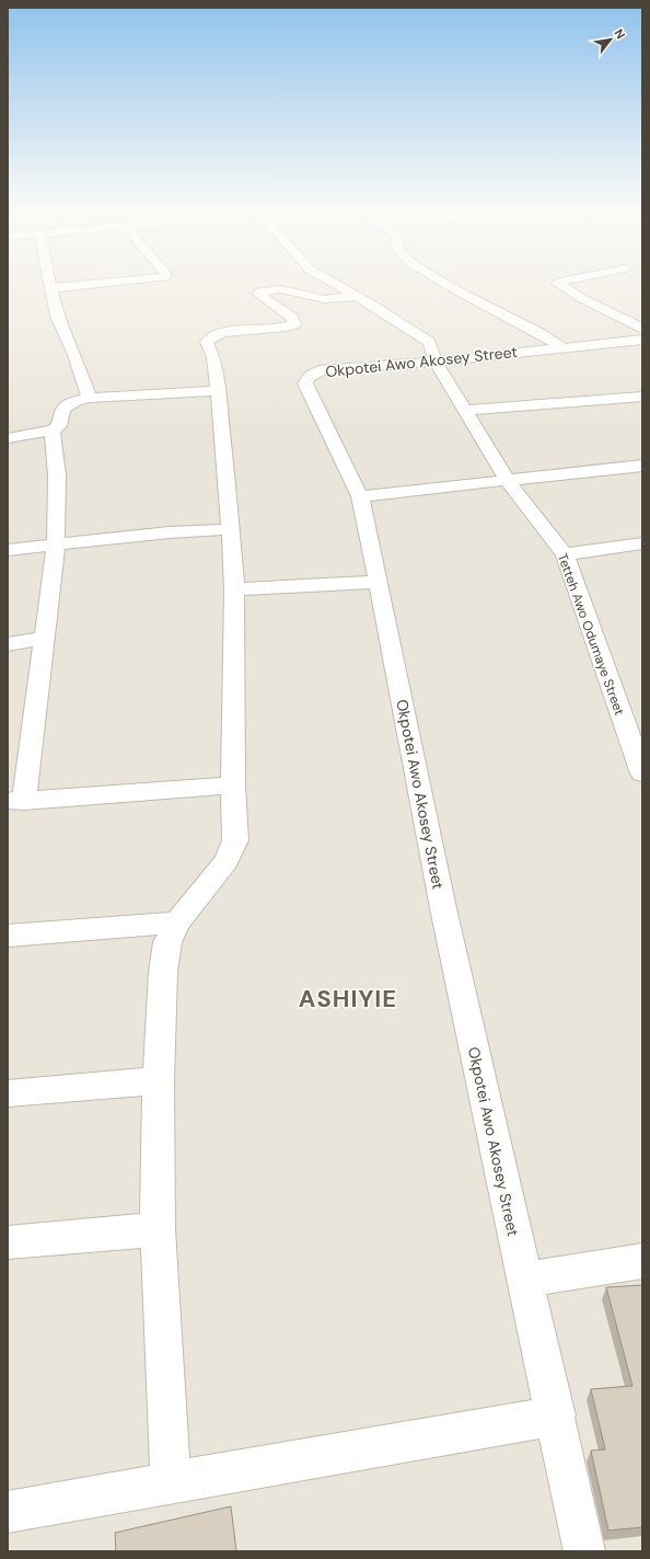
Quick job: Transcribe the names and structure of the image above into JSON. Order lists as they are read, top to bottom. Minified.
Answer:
{"streets":{"street":["Okpotei Awo Akosey Street","Tetteh Awo Odumaye Street"]},"crossings":[["Okpotei Awo Akosey Street","Tetteh Awo Odumaye Street"]],"districts":["ASHIYIE"],"north":"top right"}
